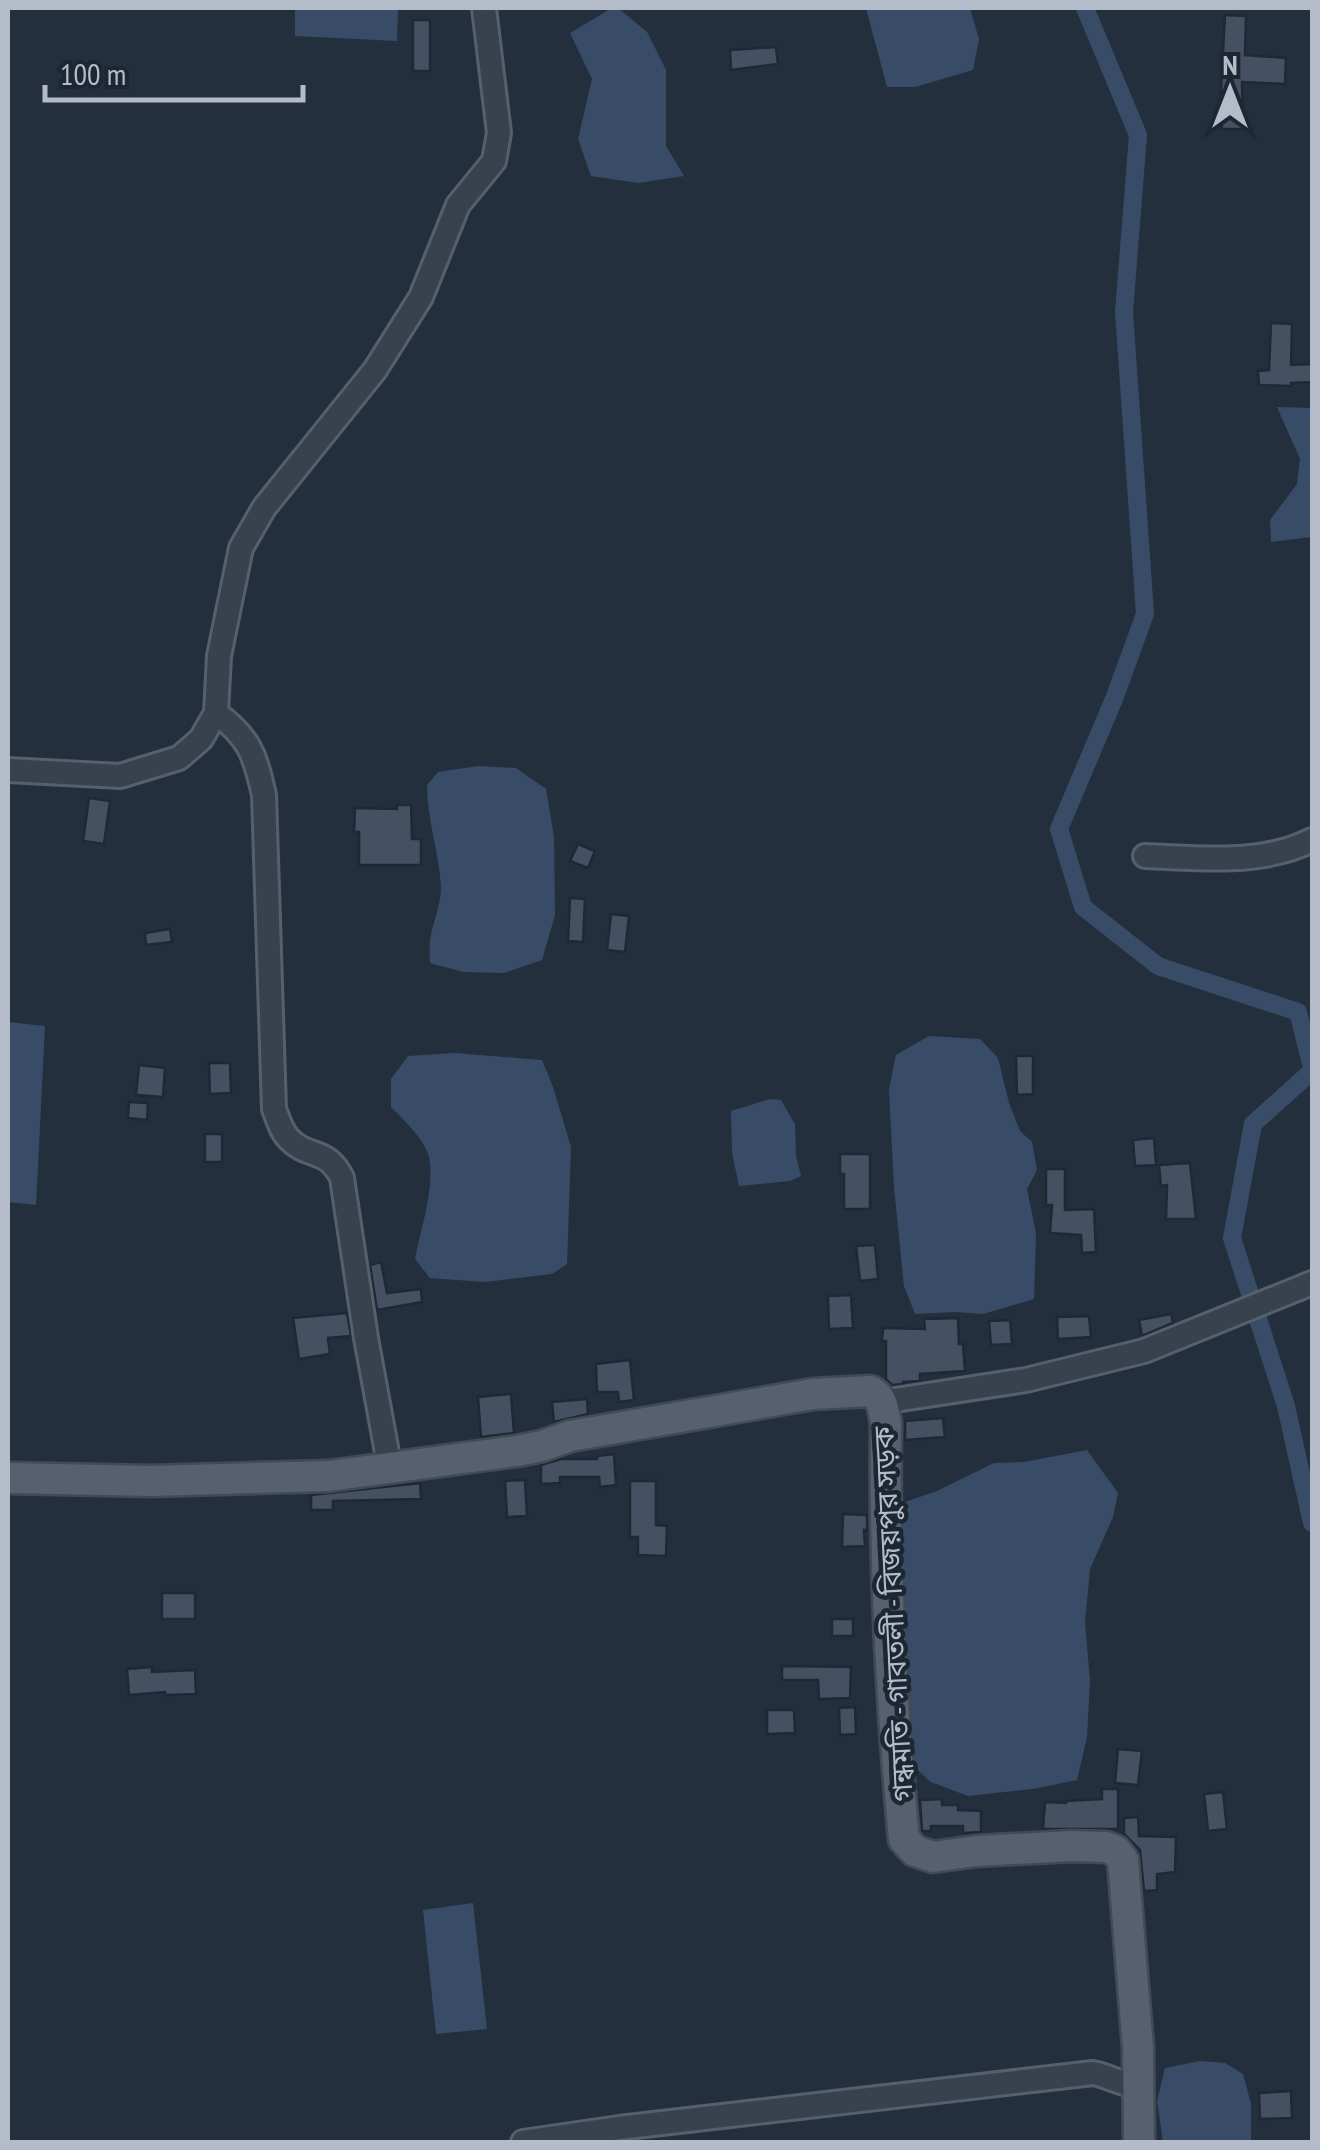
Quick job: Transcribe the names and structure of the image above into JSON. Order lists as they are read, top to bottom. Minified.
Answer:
{"streets":{"main road":["গন্ধমতি - গাবতলী - বিজয়পুর সড়ক"]},"scale_bar":"100 m","north":"top"}
